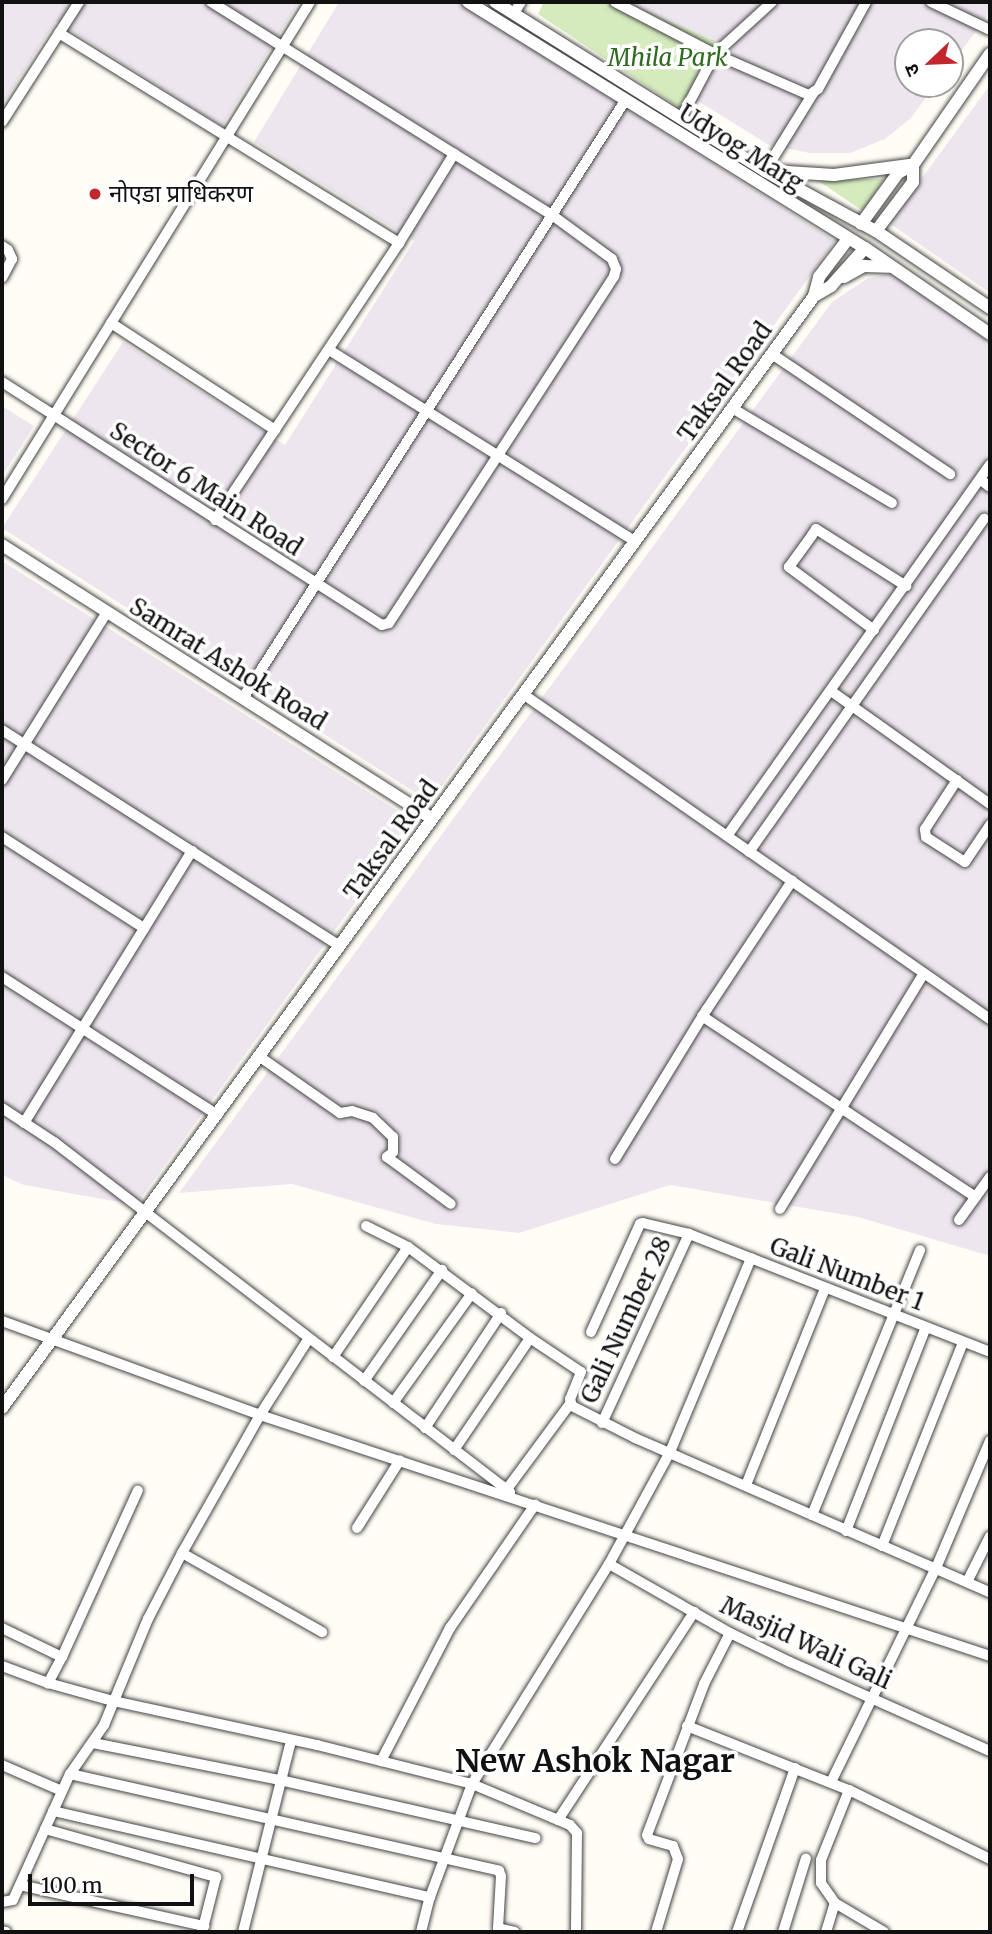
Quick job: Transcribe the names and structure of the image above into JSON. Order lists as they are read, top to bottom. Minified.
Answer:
{"streets":{"street":["Udyog Marg","Taksal Road","Sector 6 Main Road","Samrat Ashok Road","Gali Number 1","Gali Number 28","Masjid Wali Gali"]},"crossings":[["Udyog Marg","Taksal Road"],["Taksal Road","Samrat Ashok Road"],["Gali Number 1","Gali Number 28"]],"districts":["New Ashok Nagar"],"parks":["Mhila Park"],"places":["नोएडा प्राधिकरण"],"scale_bar":"100 m","north":"bottom left"}
